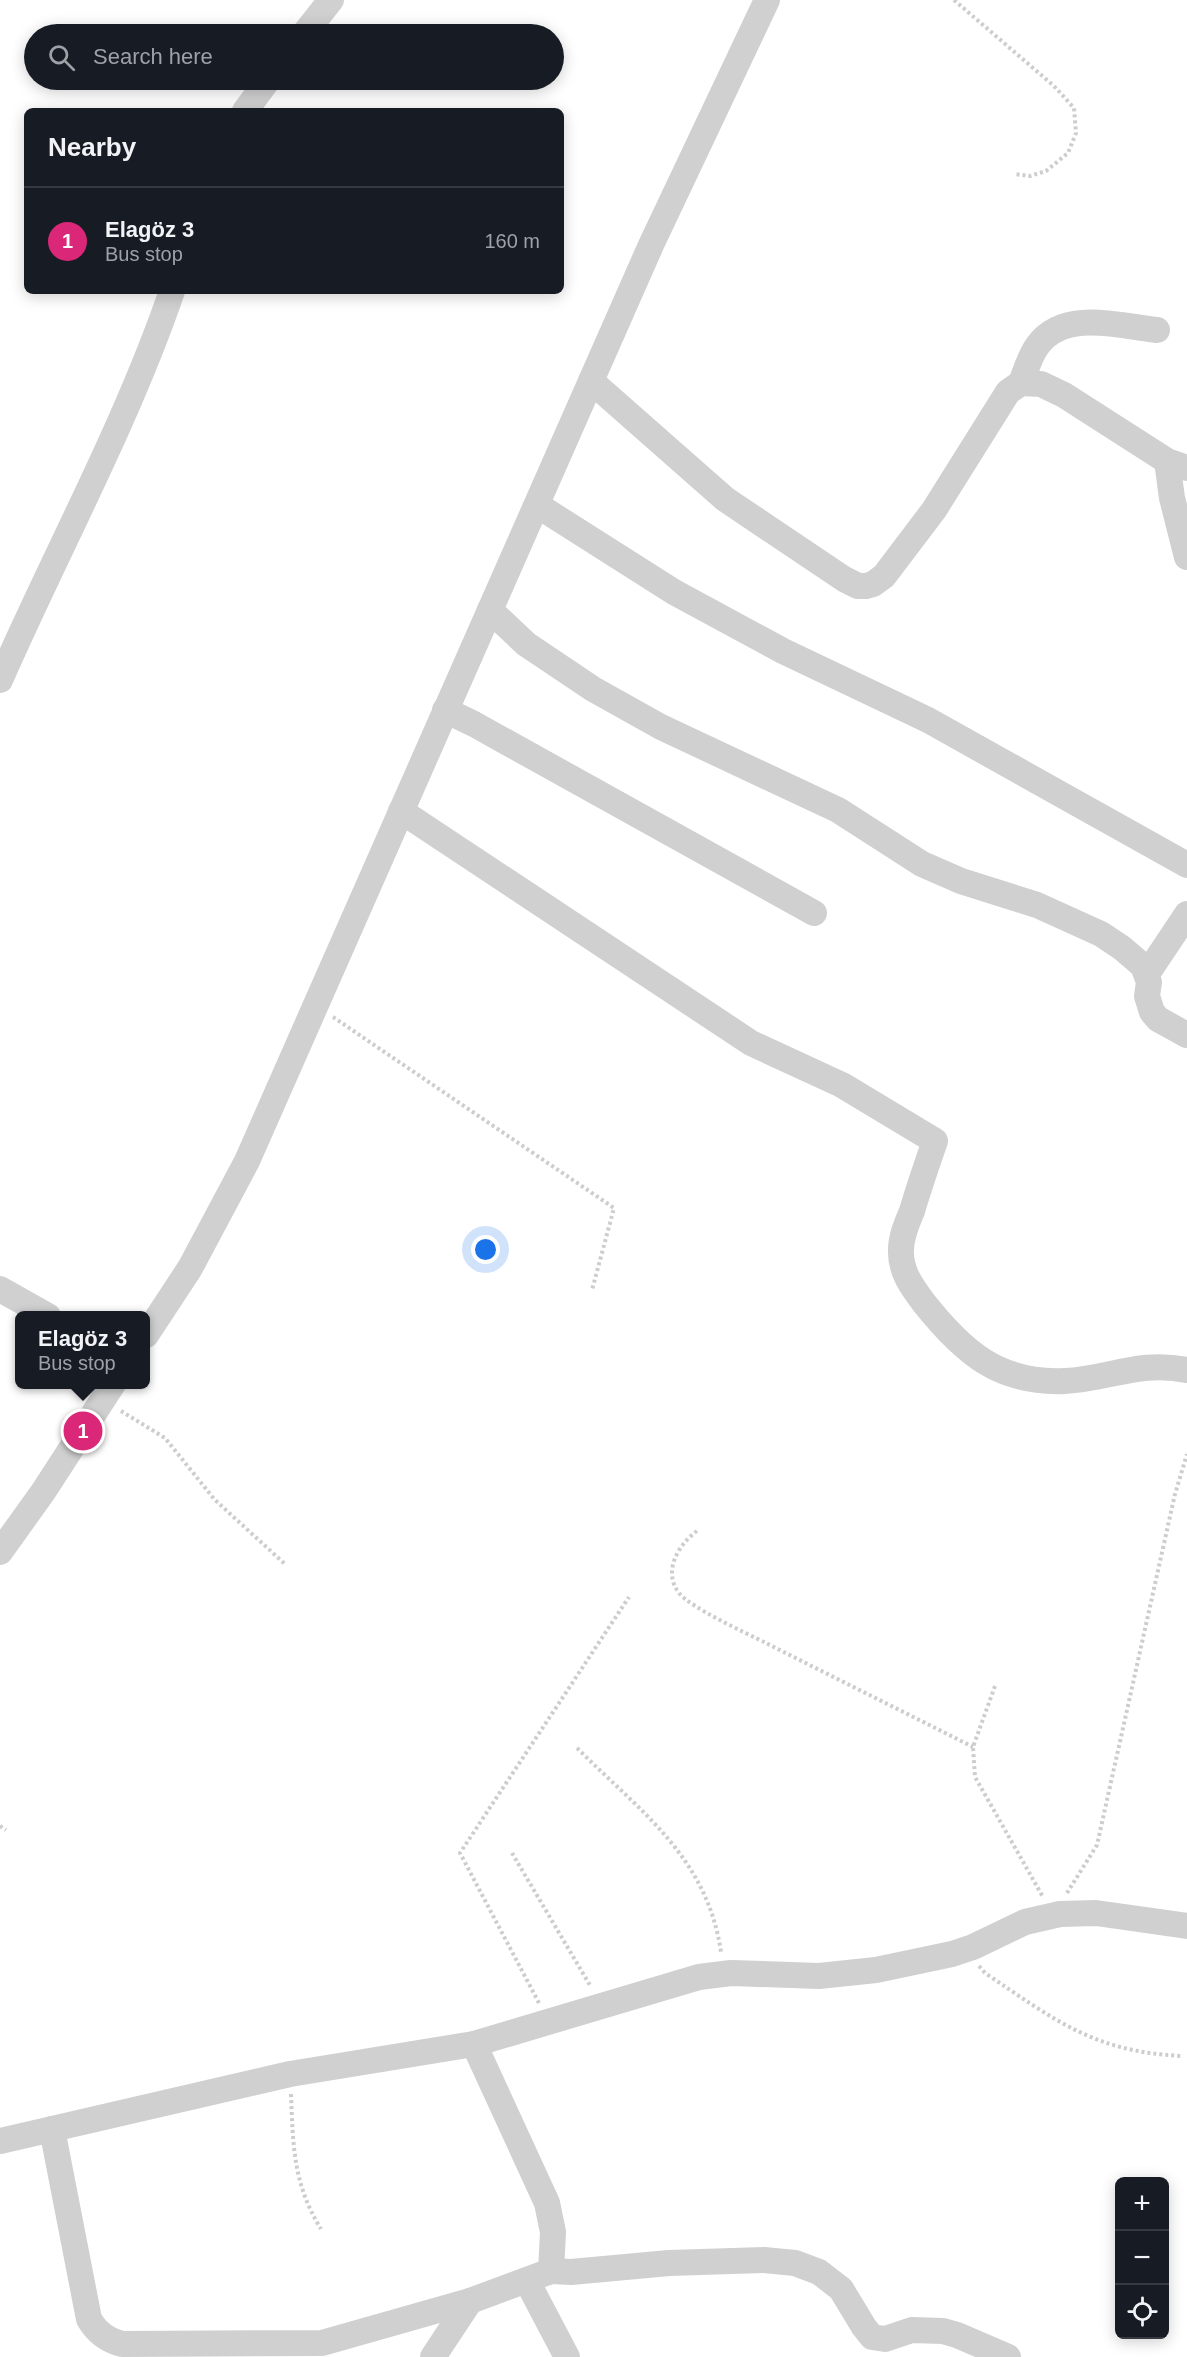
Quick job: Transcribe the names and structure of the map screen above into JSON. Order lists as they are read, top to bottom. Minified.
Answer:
{"page":{"search":"Search here","heading":"Nearby","list":[{"mark":"1","name":"Elagöz 3","note":"Bus stop","value":"160 m"}],"popup":["Elagöz 3","Bus stop"],"pins":"1","map_buttons":["+","−"]}}
